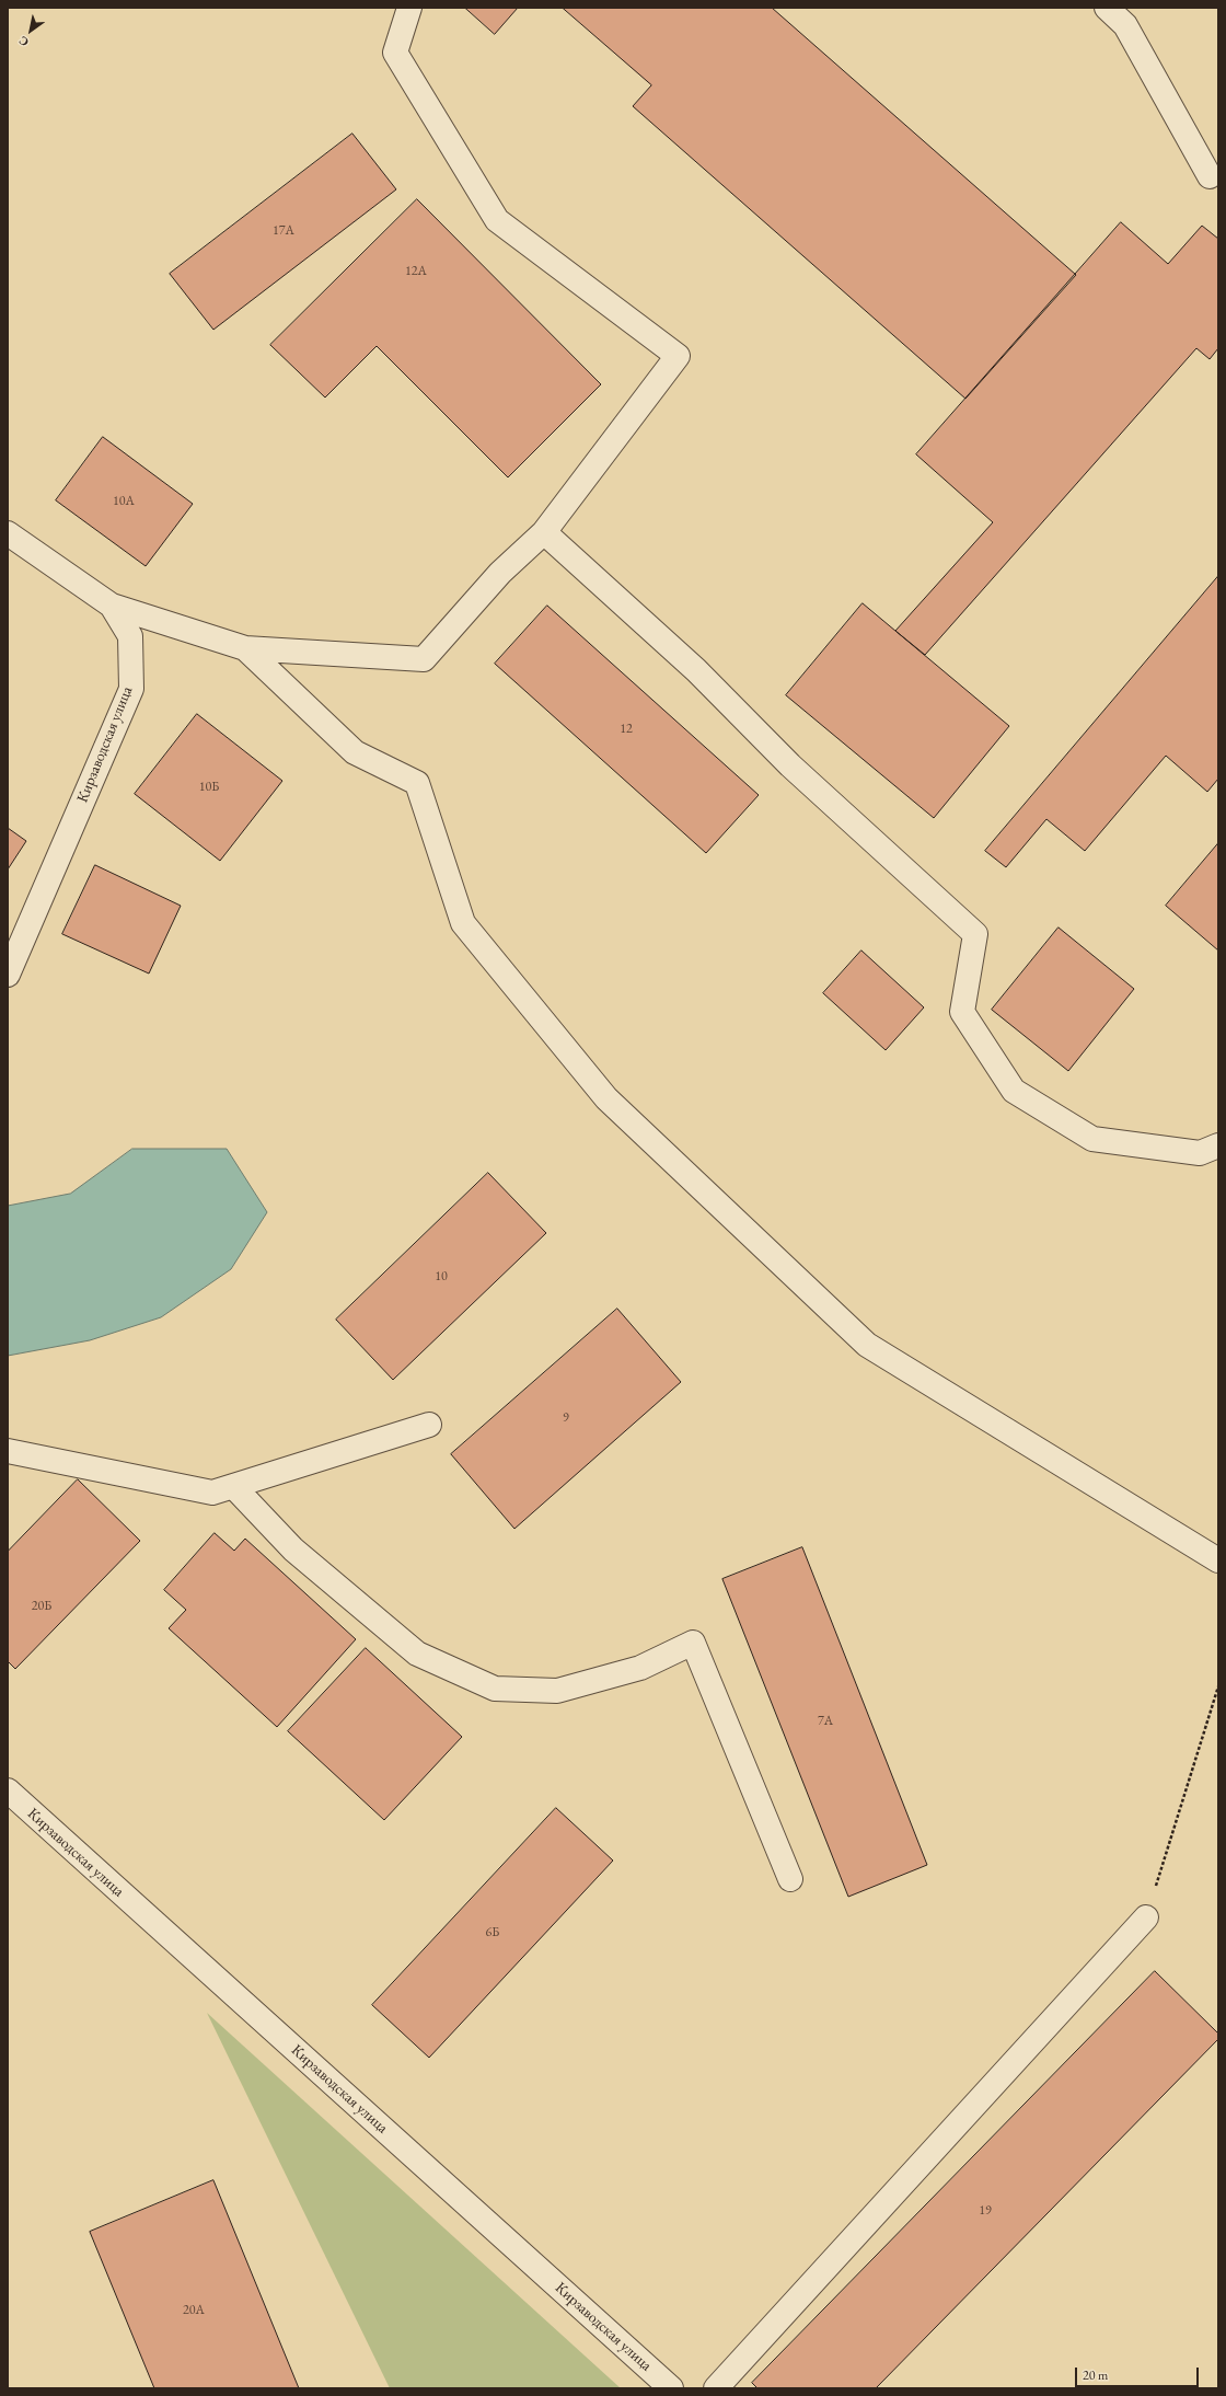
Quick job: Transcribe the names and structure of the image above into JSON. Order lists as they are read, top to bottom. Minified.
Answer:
{"streets":{"street":["Кирзаводская улица"]},"house_numbers":["17А","12А","10А","12","10Б","10","9","20Б","7А","6Б","19","20А"],"scale_bar":"20 m","north":"bottom left"}
